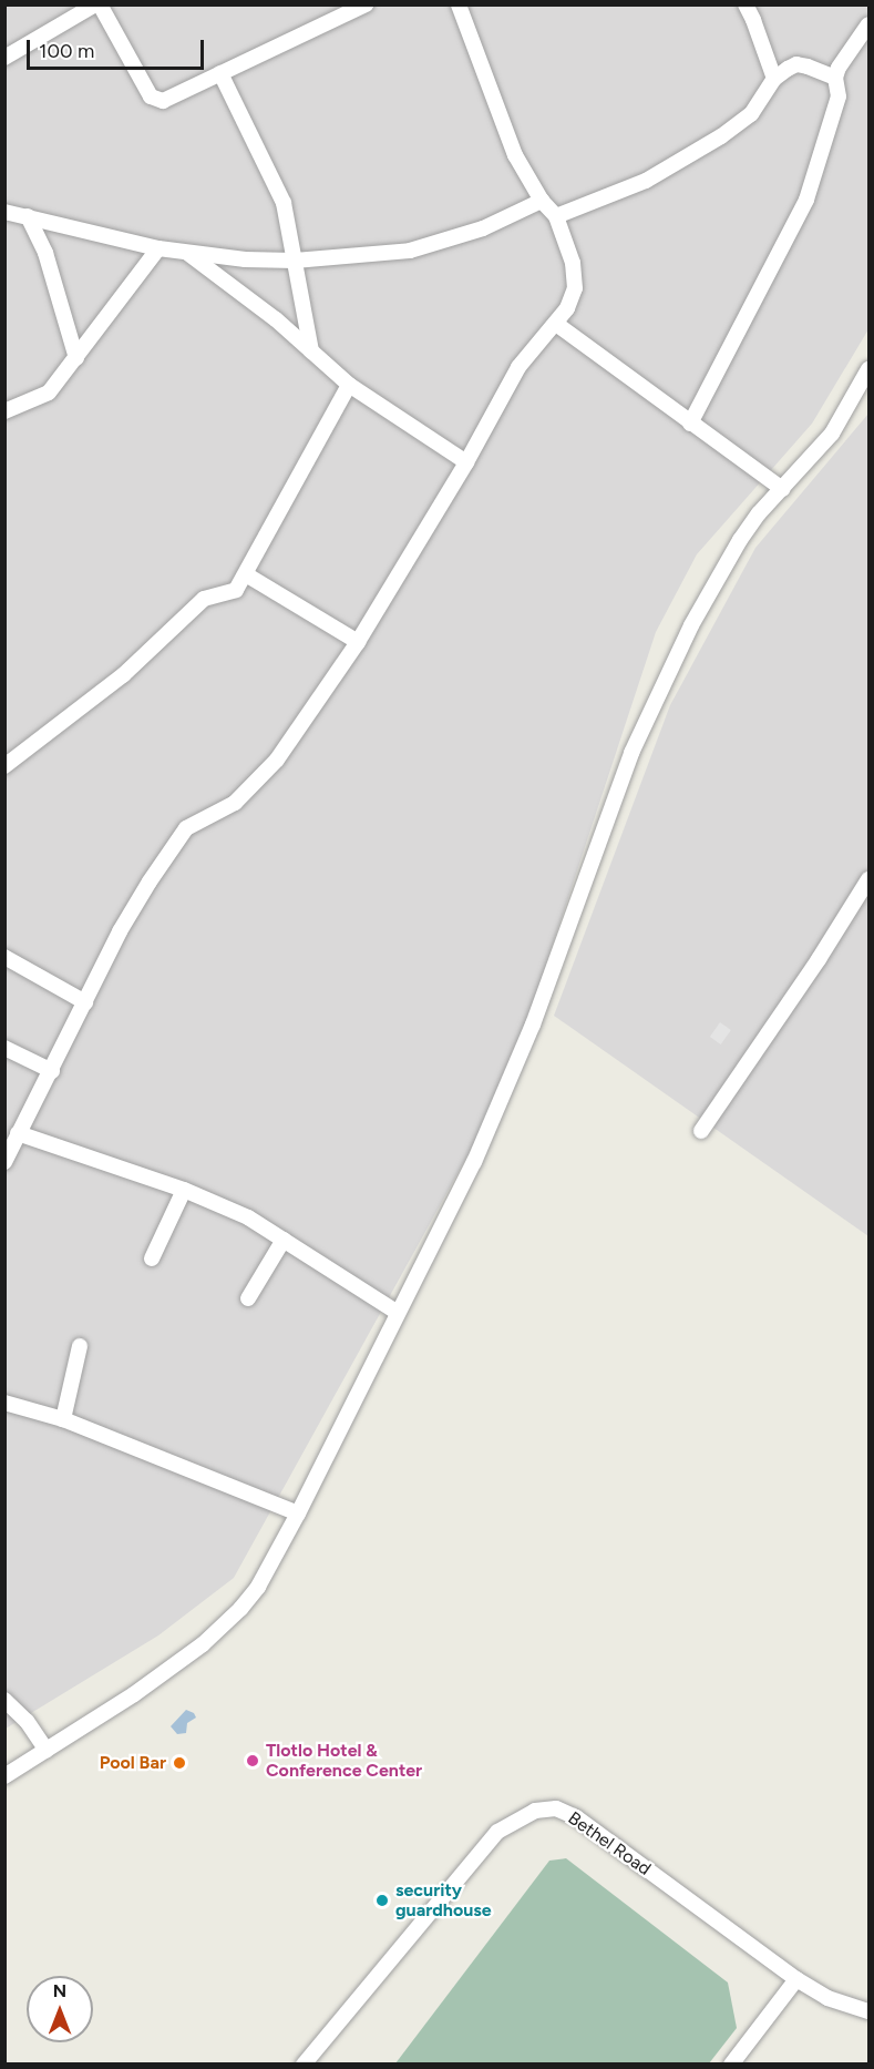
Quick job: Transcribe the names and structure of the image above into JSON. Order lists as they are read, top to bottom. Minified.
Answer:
{"streets":{"street":["Bethel Road"]},"places":["Tlotlo Hotel & Conference Center","Pool Bar","security guardhouse"],"scale_bar":"100 m","north":"top"}
